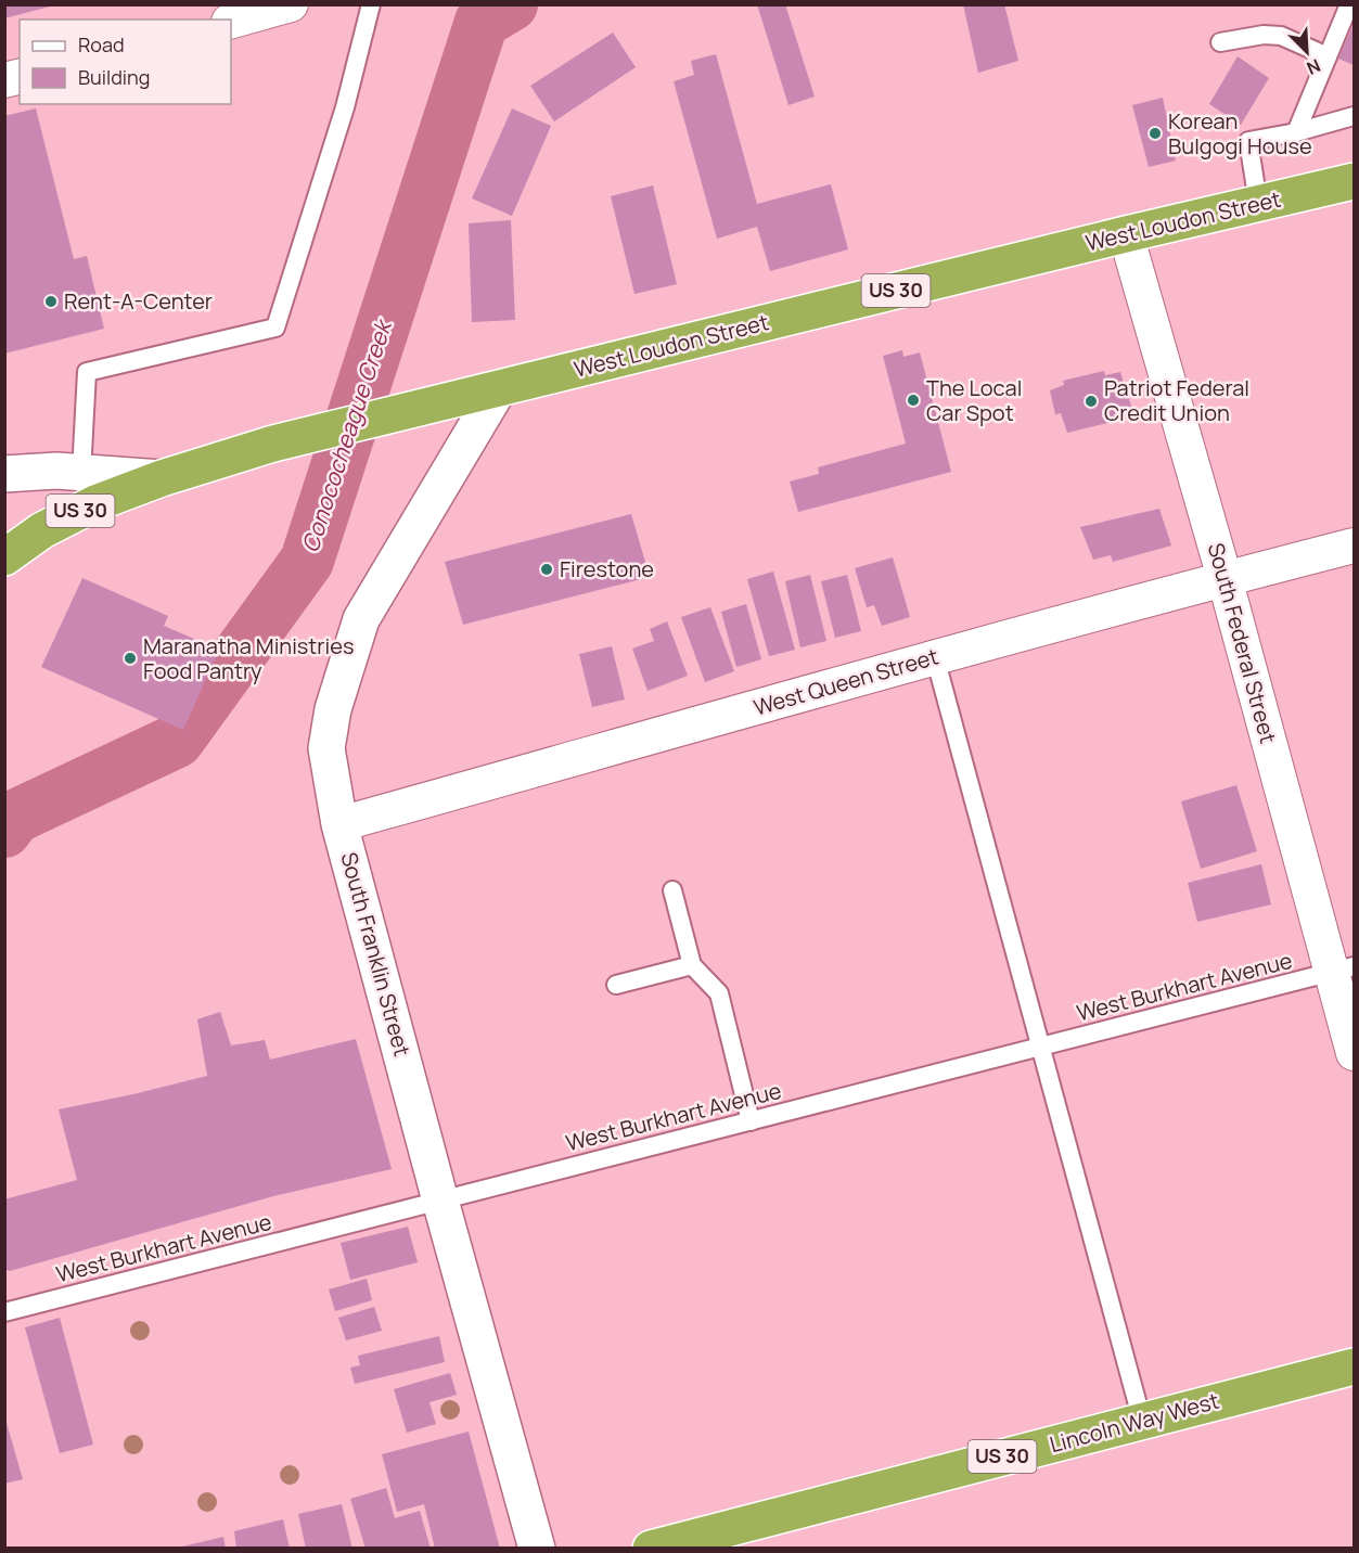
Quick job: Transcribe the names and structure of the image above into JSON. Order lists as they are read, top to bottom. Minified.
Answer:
{"streets":{"highway":["West Loudon Street","US 30","Lincoln Way West"],"street":["South Federal Street","West Queen Street","South Franklin Street"],"lane":["West Burkhart Avenue"]},"crossings":[["West Loudon Street","South Federal Street"],["West Loudon Street","South Franklin Street"],["South Federal Street","West Queen Street"],["South Federal Street","West Burkhart Avenue"],["West Queen Street","South Franklin Street"],["South Franklin Street","West Burkhart Avenue"]],"water":["Conococheague Creek"],"places":["Korean Bulgogi House","Rent-A-Center","The Local Car Spot","Patriot Federal Credit Union","Firestone","Maranatha Ministries Food Pantry"],"legend":["Road","Building"],"north":"bottom right"}
